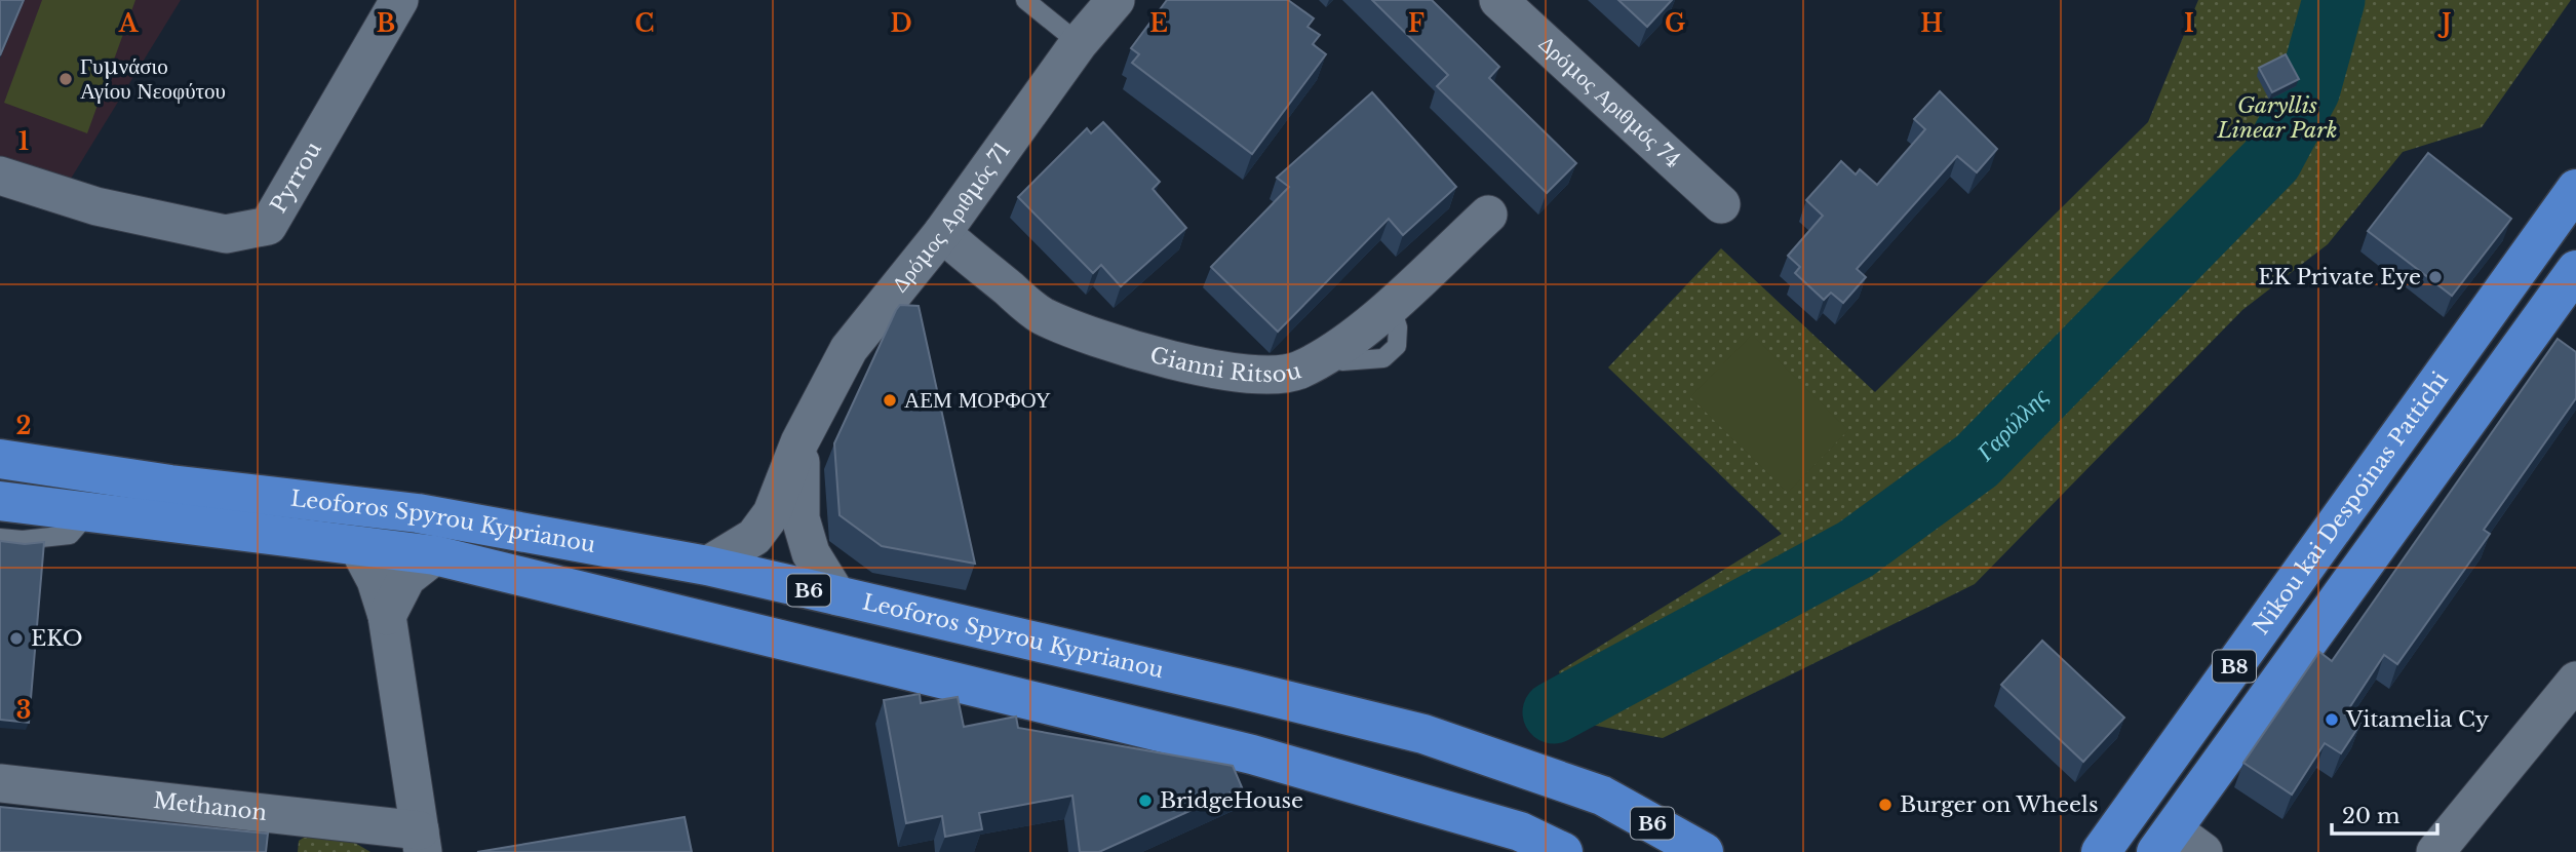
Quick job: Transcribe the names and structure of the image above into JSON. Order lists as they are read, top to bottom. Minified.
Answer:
{"streets":{"main road":["Nikou kai Despoinas Pattichi","Leoforos Spyrou Kyprianou","B6","B8"],"street":["Δρόμος Αριθμός 74","Pyrrou","Δρόμος Αριθμός 71","Gianni Ritsou","Methanon"]},"crossings":[["Δρόμος Αριθμός 71","Gianni Ritsou"],["Δρόμος Αριθμός 71","Leoforos Spyrou Kyprianou"]],"water":["Γαρύλλης"],"parks":["Garyllis Linear Park"],"places":["Γυμνάσιο Αγίου Νεοφύτου","EK Private Eye","ΑΕΜ ΜΟΡΦΟΥ","EKO","Vitamelia Cy","BridgeHouse","Burger on Wheels"],"scale_bar":"20 m","grid":{"columns":["A","B","C","D","E","F","G","H","I","J"],"rows":["1","2","3"]}}
